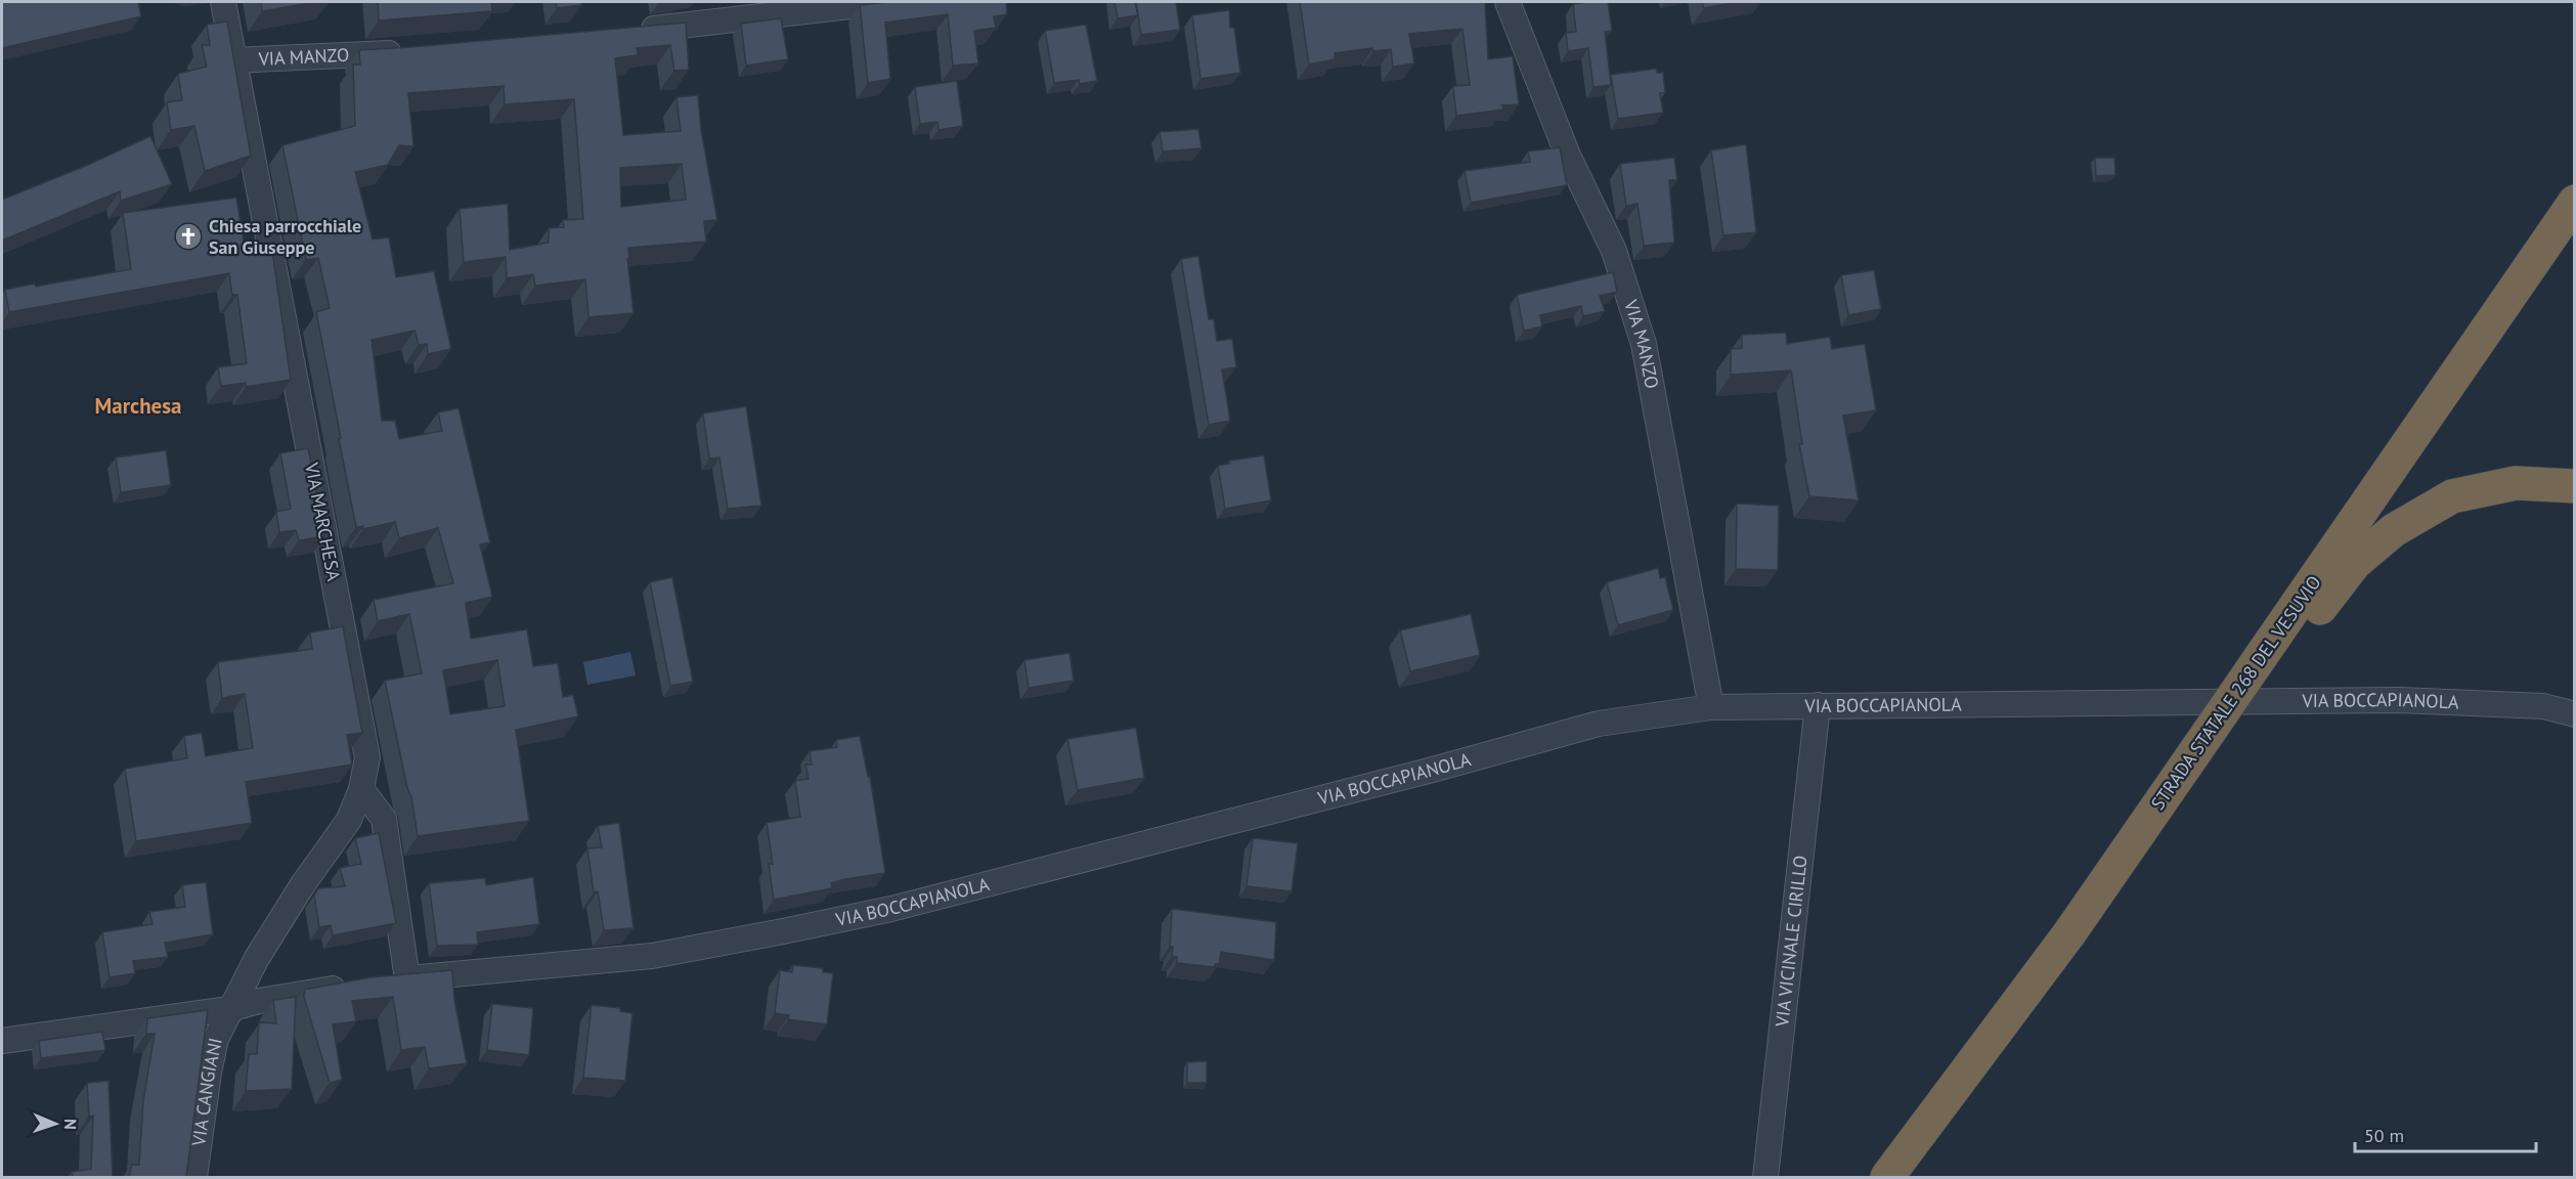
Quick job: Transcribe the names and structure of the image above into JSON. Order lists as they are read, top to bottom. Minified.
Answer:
{"streets":{"highway":["STRADA STATALE 268 DEL VESUVIO"],"street":["VIA MANZO","VIA MARCHESA","VIA BOCCAPIANOLA","VIA VICINALE CIRILLO","VIA CANGIANI"]},"crossings":[["VIA MANZO","VIA MARCHESA"],["VIA MANZO","VIA BOCCAPIANOLA"],["VIA MARCHESA","VIA BOCCAPIANOLA"],["VIA MARCHESA","VIA CANGIANI"],["VIA BOCCAPIANOLA","VIA VICINALE CIRILLO"]],"districts":["Marchesa"],"places":{"church":["Chiesa parrocchiale San Giuseppe"]},"scale_bar":"50 m","north":"right"}
